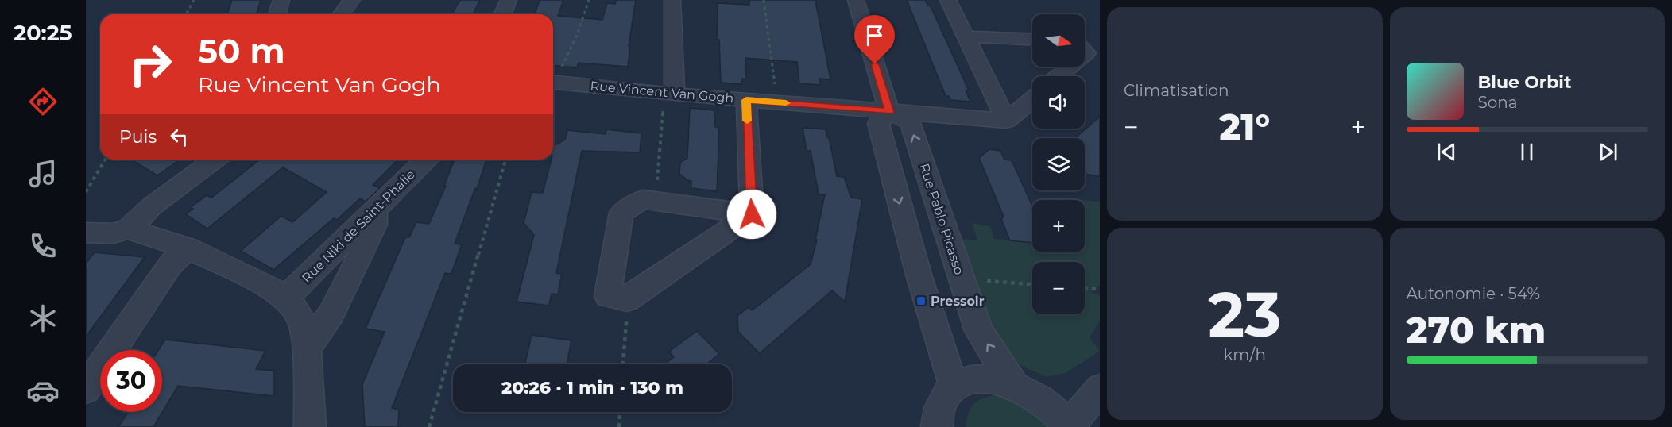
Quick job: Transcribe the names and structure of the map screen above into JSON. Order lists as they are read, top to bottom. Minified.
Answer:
{"streets":{"street":["Rue Vincent Van Gogh","Rue Pablo Picasso","Rue Niki de Saint-Phalie"]},"crossings":[["Rue Vincent Van Gogh","Rue Pablo Picasso"]],"places":{"transit":["Pressoir"]},"north":"right","page":{"tabs":"20:25","tile":["Climatisation",["23","km/h"],["Autonomie · 54%","270 km"]],"map_buttons":["+","−"],"turn":["50 m","Rue Vincent Van Gogh"],"song":["Blue Orbit","Sona"],"heat":["−","21°","+"],"then":"Puis","limit":"30","trip":"20:26 · 1 min · 130 m"}}
